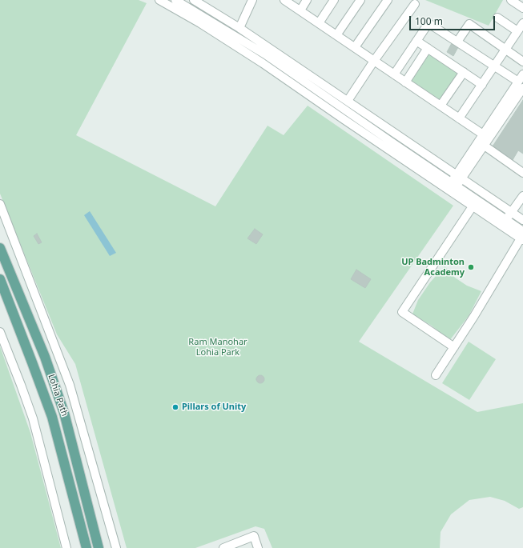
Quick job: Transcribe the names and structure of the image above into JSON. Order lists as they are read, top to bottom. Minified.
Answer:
{"streets":{"main road":["Lohia Path"]},"parks":["Ram Manohar Lohia Park"],"places":["UP Badminton Academy","Pillars of Unity"],"scale_bar":"100 m"}
